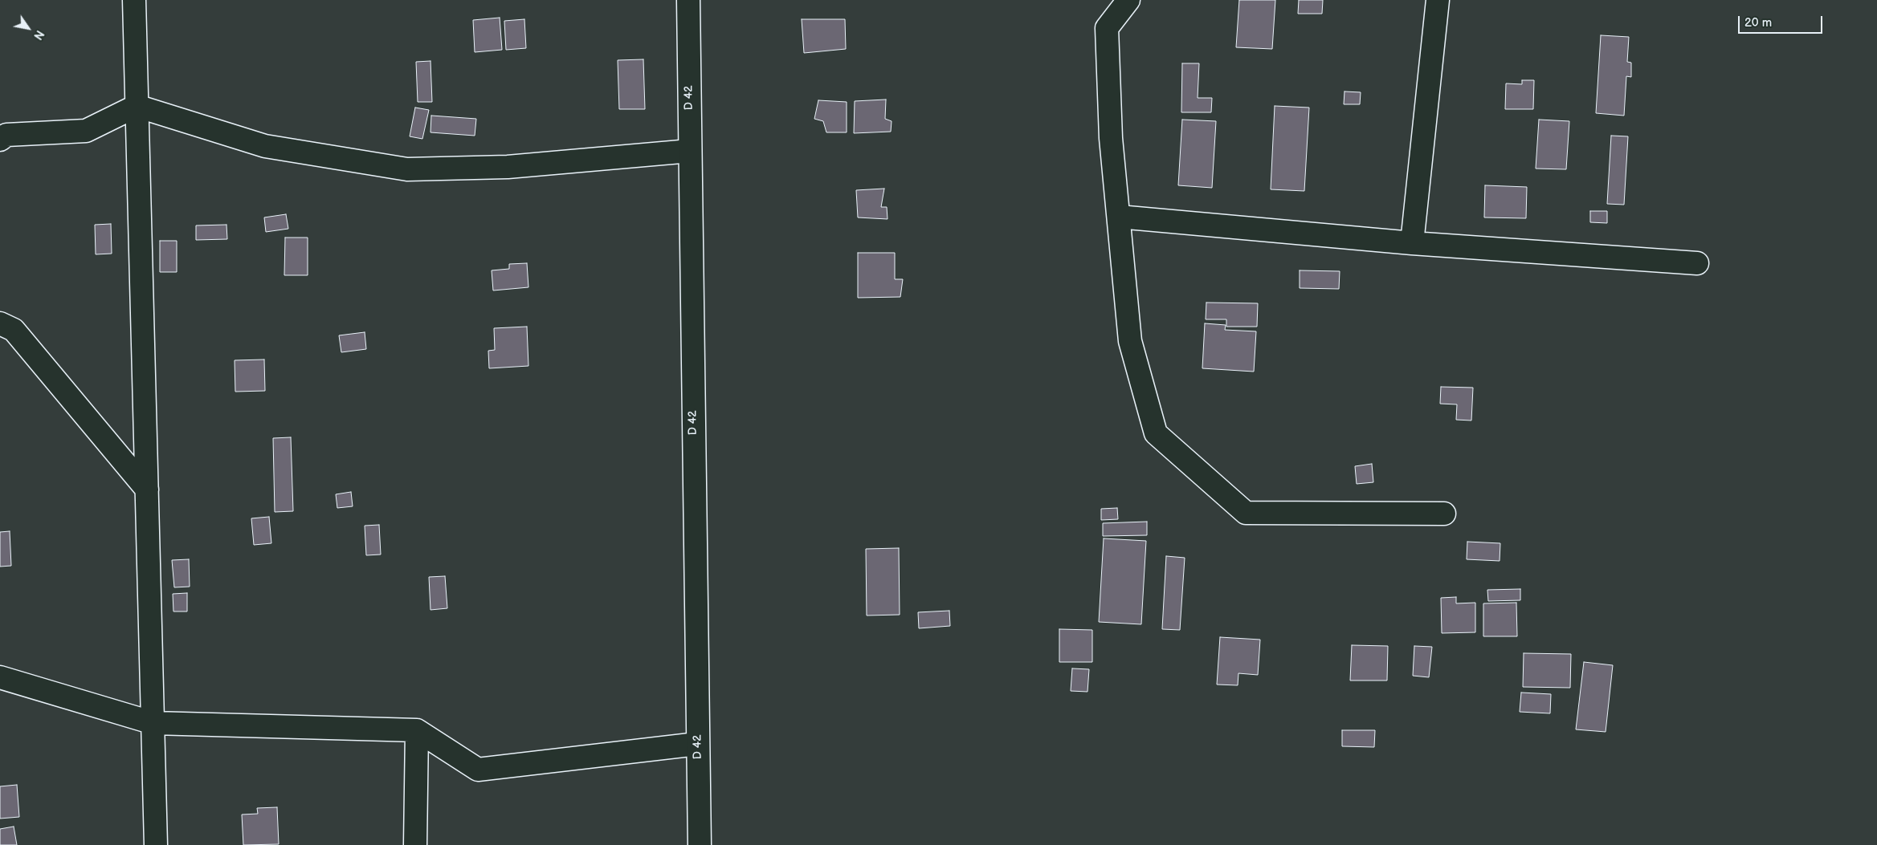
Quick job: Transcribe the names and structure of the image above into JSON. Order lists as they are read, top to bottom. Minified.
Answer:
{"streets":{"street":["D 42"]},"scale_bar":"20 m","north":"bottom right"}
